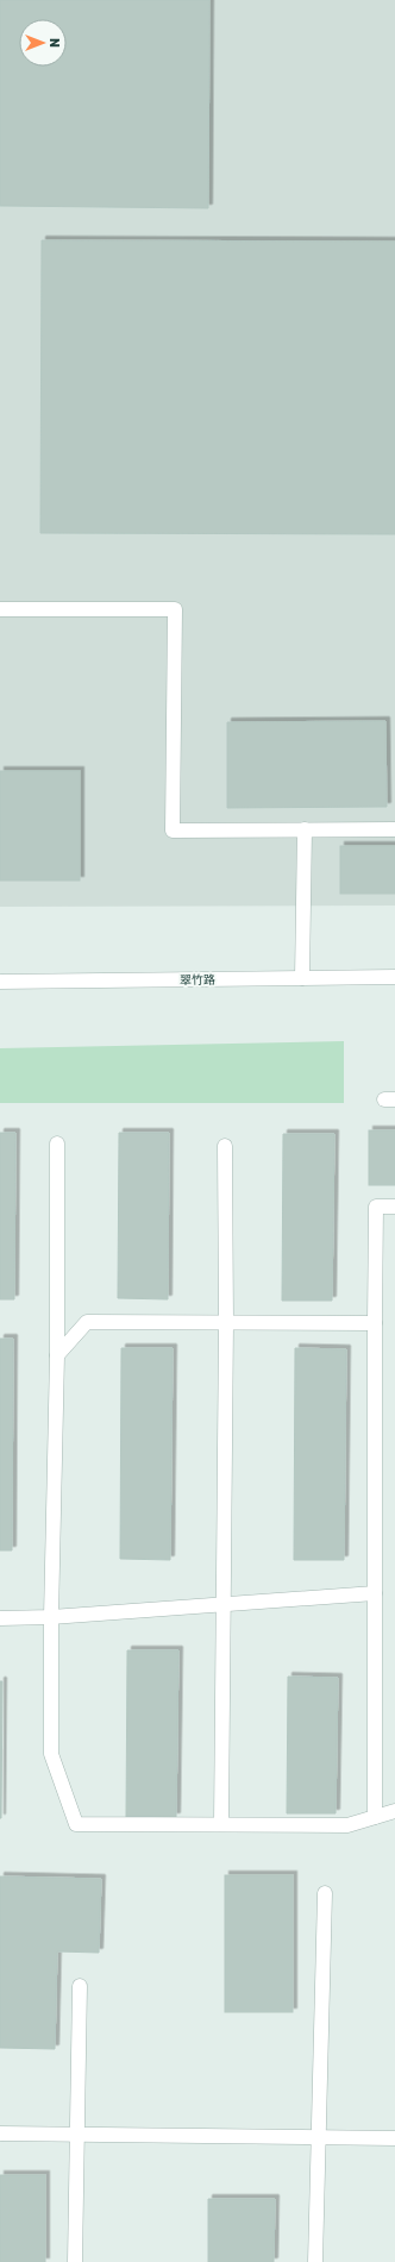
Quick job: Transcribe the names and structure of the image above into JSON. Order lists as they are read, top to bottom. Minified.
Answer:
{"streets":{"street":["翠竹路"]},"north":"right"}
